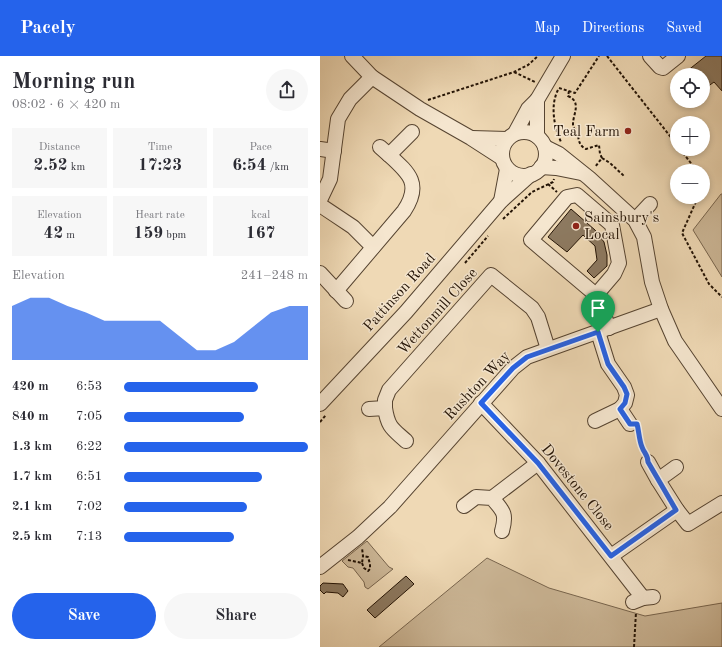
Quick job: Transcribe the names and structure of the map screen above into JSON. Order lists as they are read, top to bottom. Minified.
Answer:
{"streets":{"street":["Pattinson Road","Wettonmill Close","Rushton Way","Dovestone Close"]},"crossings":[["Wettonmill Close","Rushton Way"],["Rushton Way","Dovestone Close"]],"places":["Teal Farm","Sainsbury's Local"],"page":{"header":"Pacely","nav":["Map","Directions","Saved"],"heading":["Morning run","08:02 · 6 × 420 m"],"map_buttons":["+","−"],"stats":[["Distance","2.52 km"],["Time","17:23"],["Pace","6:54 /km"],["Elevation","42 m"],["Heart rate","159 bpm"],["kcal","167"]],"chart":["Elevation","241–248 m"],"list":[{"name":"420 m","note":"6:53"},{"name":"840 m","note":"7:05"},{"name":"1.3 km","note":"6:22"},{"name":"1.7 km","note":"6:51"},{"name":"2.1 km","note":"7:02"},{"name":"2.5 km","note":"7:13"}],"buttons":["Save","Share"]}}
